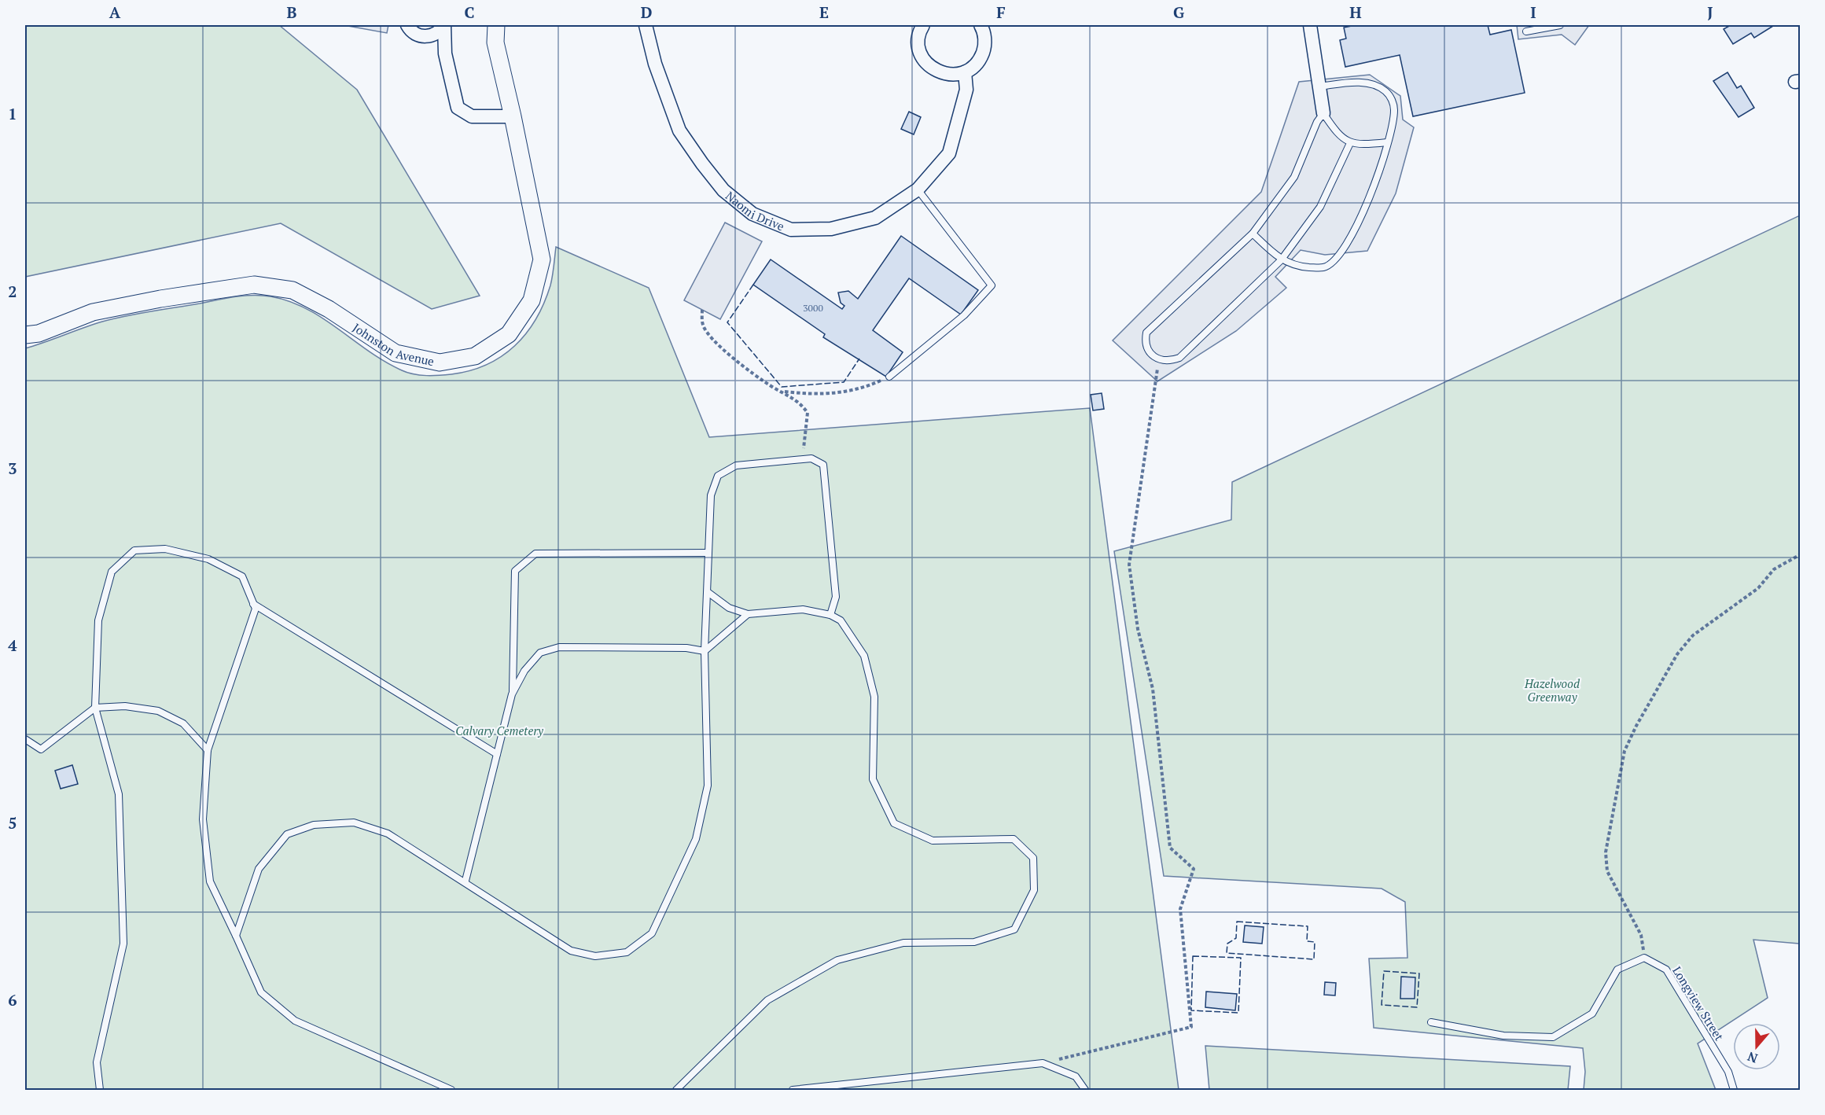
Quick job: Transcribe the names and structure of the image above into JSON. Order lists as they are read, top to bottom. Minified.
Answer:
{"streets":{"street":["Naomi Drive","Johnston Avenue"],"lane":["Longview Street"]},"parks":["Hazelwood Greenway","Calvary Cemetery"],"house_numbers":["3000"],"north":"bottom","grid":{"columns":["A","B","C","D","E","F","G","H","I","J"],"rows":["1","2","3","4","5","6"]}}
